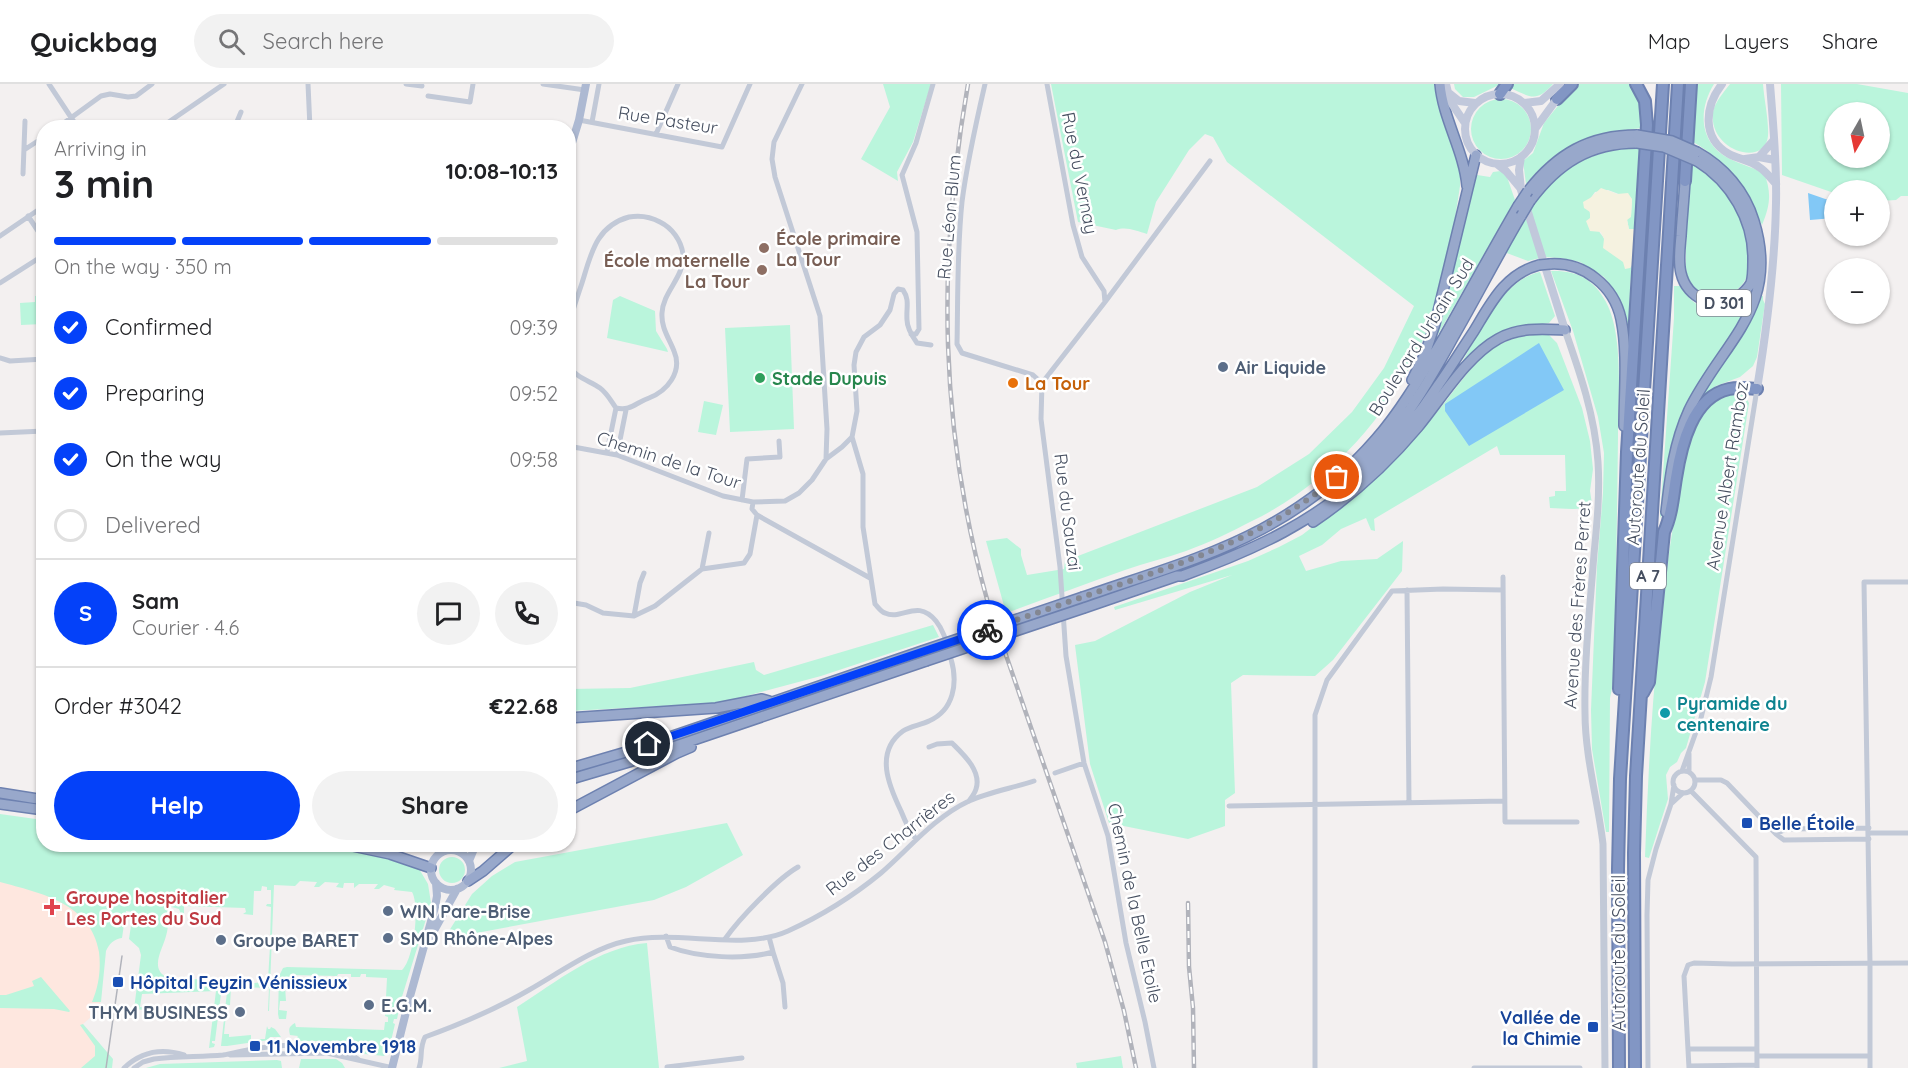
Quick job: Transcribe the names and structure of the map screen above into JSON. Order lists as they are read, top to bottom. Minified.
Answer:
{"streets":{"highway":["D 301","Boulevard Urbain Sud","Autoroute du Soleil","A 7"],"main road":["Avenue Albert Ramboz","Avenue des Frères Perret"],"street":["Rue Pasteur","Rue du Vernay","Rue Léon Blum","Chemin de la Tour","Rue du Sauzai","Rue des Charrières","Chemin de la Belle Etoile"]},"crossings":[["Rue Léon Blum","Rue du Sauzai"],["D 301","Boulevard Urbain Sud"],["D 301","Autoroute du Soleil"],["D 301","Avenue des Frères Perret"],["Boulevard Urbain Sud","Avenue des Frères Perret"],["Rue du Sauzai","Chemin de la Belle Etoile"]],"places":{"other":["École primaire La Tour","École maternelle La Tour","Air Liquide","Stade Dupuis","La Tour","Pyramide du centenaire","WIN Pare-Brise","SMD Rhône-Alpes","Groupe BARET","E.G.M.","THYM BUSINESS"],"transit":["Belle Étoile","Hôpital Feyzin Vénissieux","Vallée de la Chimie","11 Novembre 1918"],"health":["Groupe hospitalier Les Portes du Sud"]},"north":"bottom","page":{"header":"Quickbag","search":"Search here","nav":["Map","Layers","Share"],"map_buttons":["+","−"],"heading":["3 min","Arriving in","10:08–10:13"],"panel":["Sam","Courier · 4.6","Order #3042","€22.68"],"bar":"On the way · 350 m","list":[["Confirmed","09:39"],["Preparing","09:52"],["On the way","09:58"],"Delivered"],"round":"S","buttons":["Help","Share"]}}
